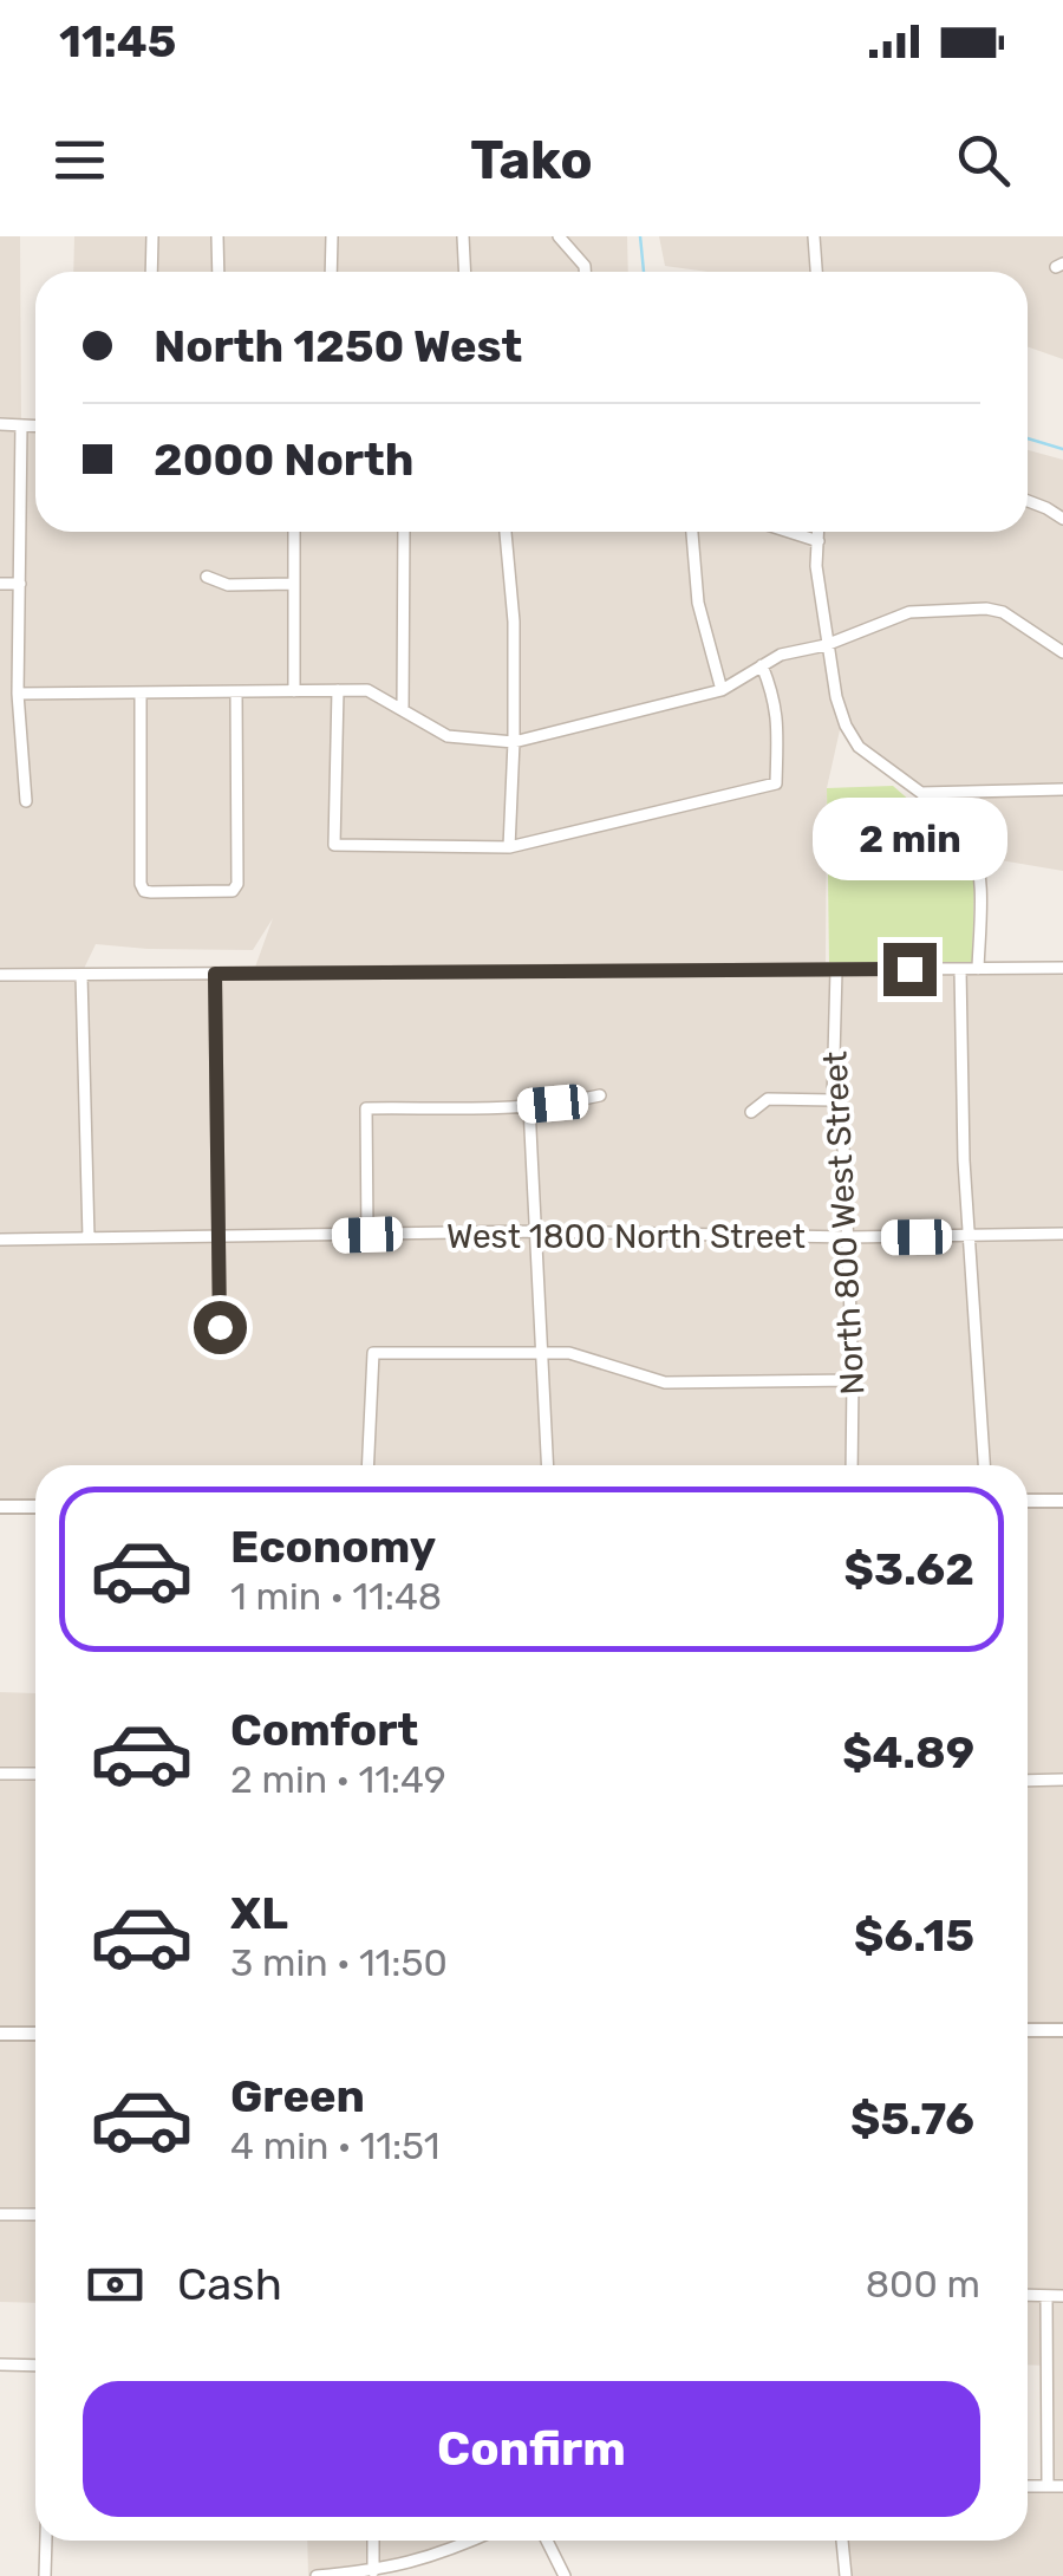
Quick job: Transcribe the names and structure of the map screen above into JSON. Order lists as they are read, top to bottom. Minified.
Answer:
{"streets":{"street":["North 800 West Street","West 1800 North Street"]},"crossings":[["North 800 West Street","West 1800 North Street"]],"page":{"status":"11:45","header":"Tako","banner":["North 1250 West","2000 North"],"bubble":"2 min","list":[{"name":"Economy","note":"1 min · 11:48","value":"$3.62"},{"name":"Comfort","note":"2 min · 11:49","value":"$4.89"},{"name":"XL","note":"3 min · 11:50","value":"$6.15"},{"name":"Green","note":"4 min · 11:51","value":"$5.76"}],"pay":["Cash","800 m"],"buttons":"Confirm"}}
